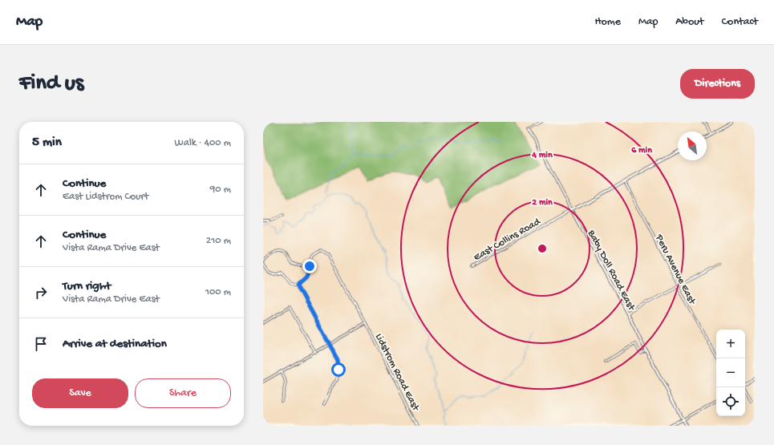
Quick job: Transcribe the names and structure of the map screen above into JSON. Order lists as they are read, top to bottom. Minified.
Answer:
{"streets":{"street":["East Collins Road","Peru Avenue East","Baby Doll Road East","Lidstrom Road East"]},"crossings":[["East Collins Road","Peru Avenue East"],["East Collins Road","Baby Doll Road East"]],"north":"top left","page":{"header":"Map","nav":["Home","Map","About","Contact"],"buttons":["Directions",["Save","Share"]],"title":"Find us","heading":["5 min","Walk · 400 m"],"list":[["Continue","East Lidstrom Court","90 m"],["Continue","Vista Rama Drive East","210 m"],["Turn right","Vista Rama Drive East","100 m"],"Arrive at destination"],"map_buttons":["+","−"]},"rings":["6 min","4 min","2 min"]}
